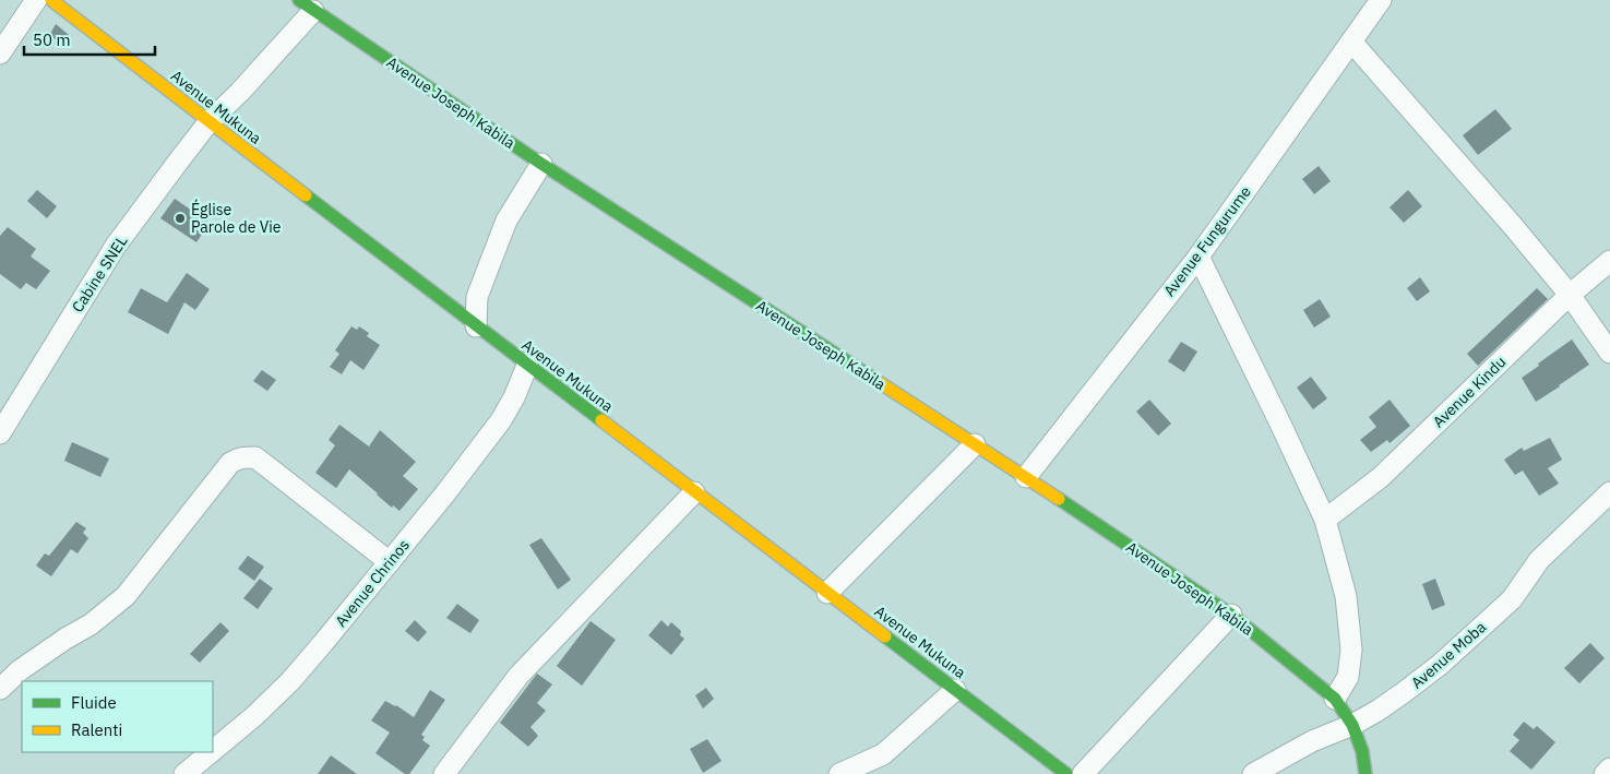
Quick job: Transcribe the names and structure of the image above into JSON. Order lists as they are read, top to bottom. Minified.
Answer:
{"streets":{"street":["Avenue Joseph Kabila","Avenue Mukuna","Avenue Fungurume","Cabine SNEL","Avenue Kindu","Avenue Chrinos","Avenue Moba"]},"crossings":[["Avenue Joseph Kabila","Avenue Fungurume"],["Avenue Joseph Kabila","Cabine SNEL"],["Avenue Joseph Kabila","Avenue Moba"],["Avenue Mukuna","Cabine SNEL"],["Avenue Mukuna","Avenue Chrinos"]],"places":["Église Parole de Vie"],"legend":["Fluide","Ralenti"],"scale_bar":"50 m"}
